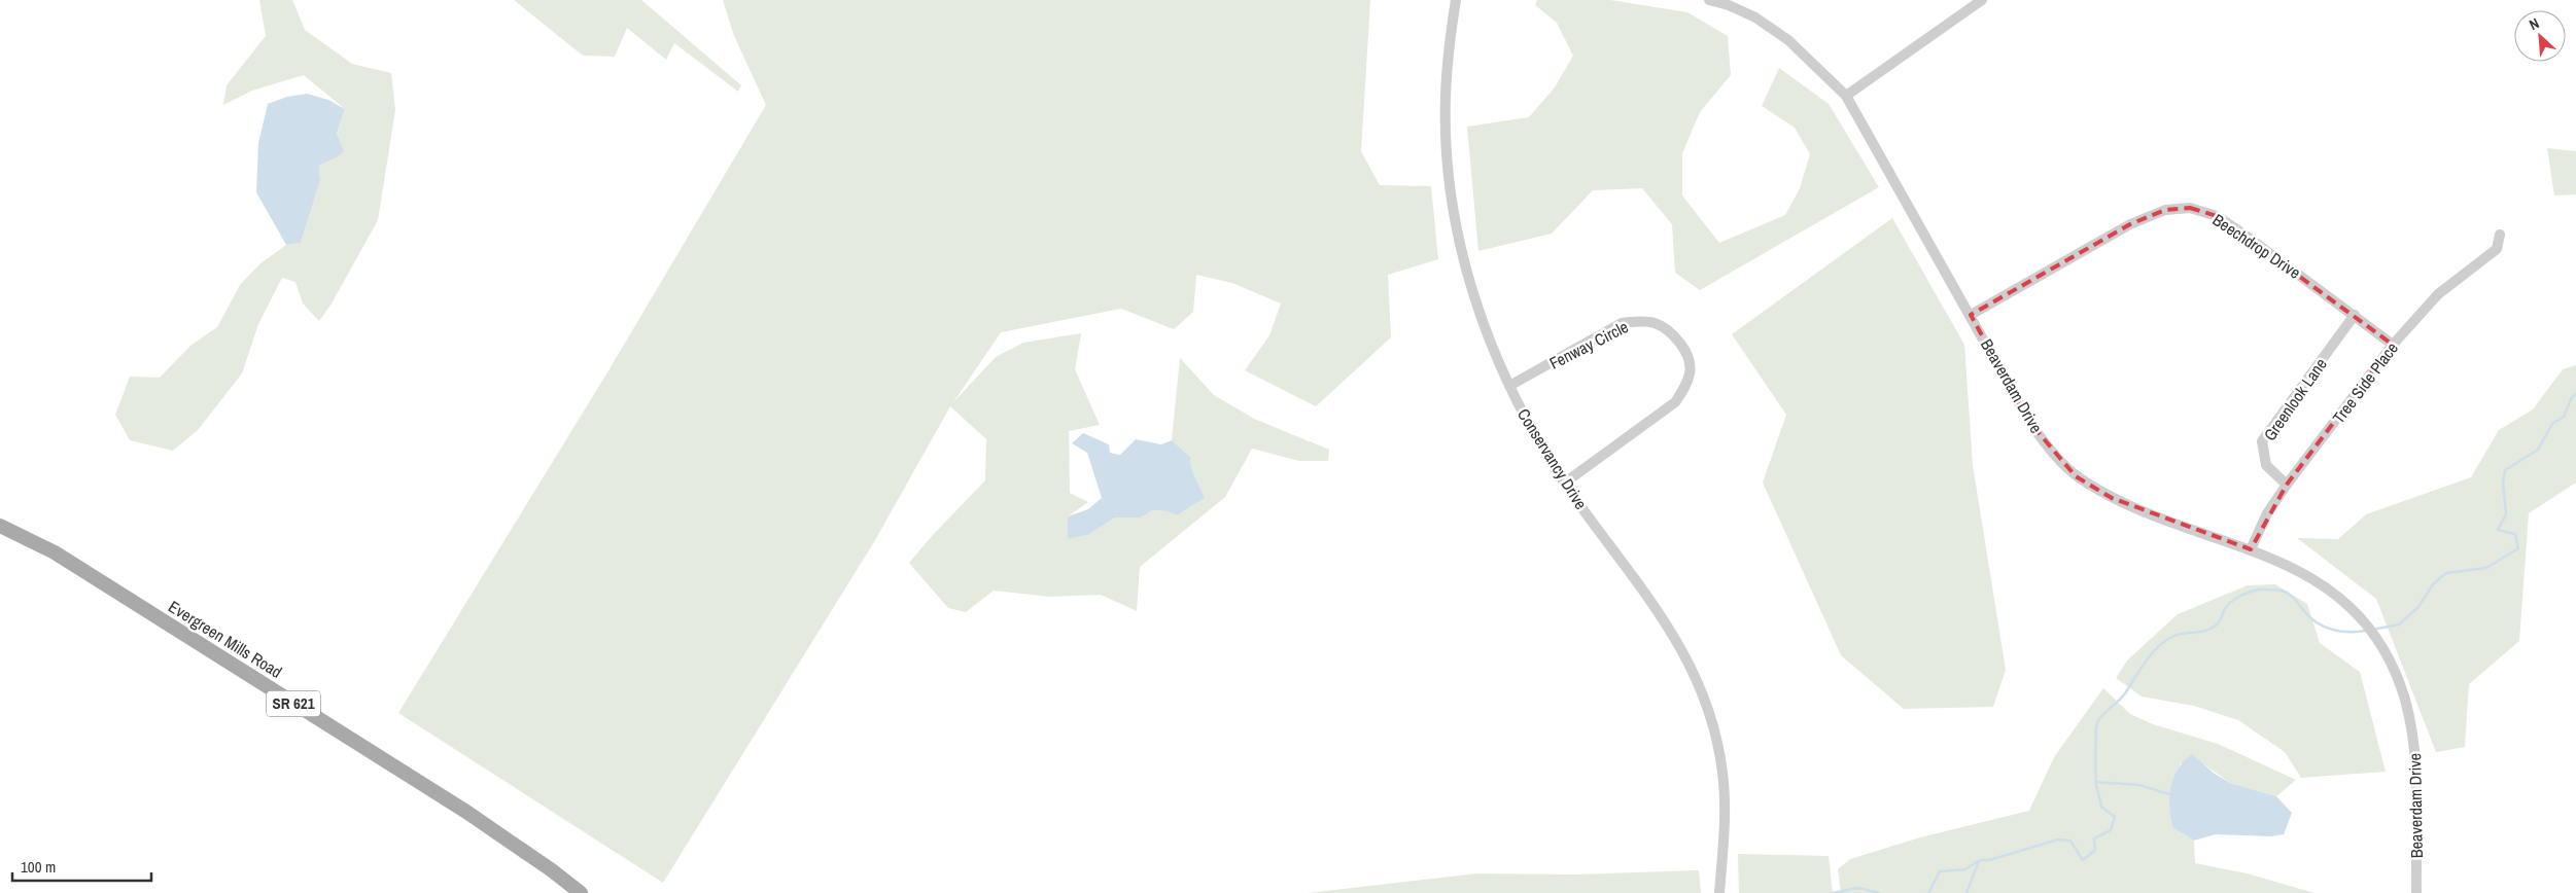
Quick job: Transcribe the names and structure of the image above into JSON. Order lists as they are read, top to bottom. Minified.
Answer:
{"streets":{"main road":["Evergreen Mills Road","SR 621"],"street":["Beechdrop Drive","Fenway Circle","Tree Side Place","Beaverdam Drive","Greenlook Lane","Conservancy Drive"]},"crossings":[["Beechdrop Drive","Tree Side Place"],["Beechdrop Drive","Beaverdam Drive"],["Beechdrop Drive","Greenlook Lane"],["Fenway Circle","Conservancy Drive"],["Tree Side Place","Beaverdam Drive"],["Tree Side Place","Greenlook Lane"]],"scale_bar":"100 m","north":"top left"}
